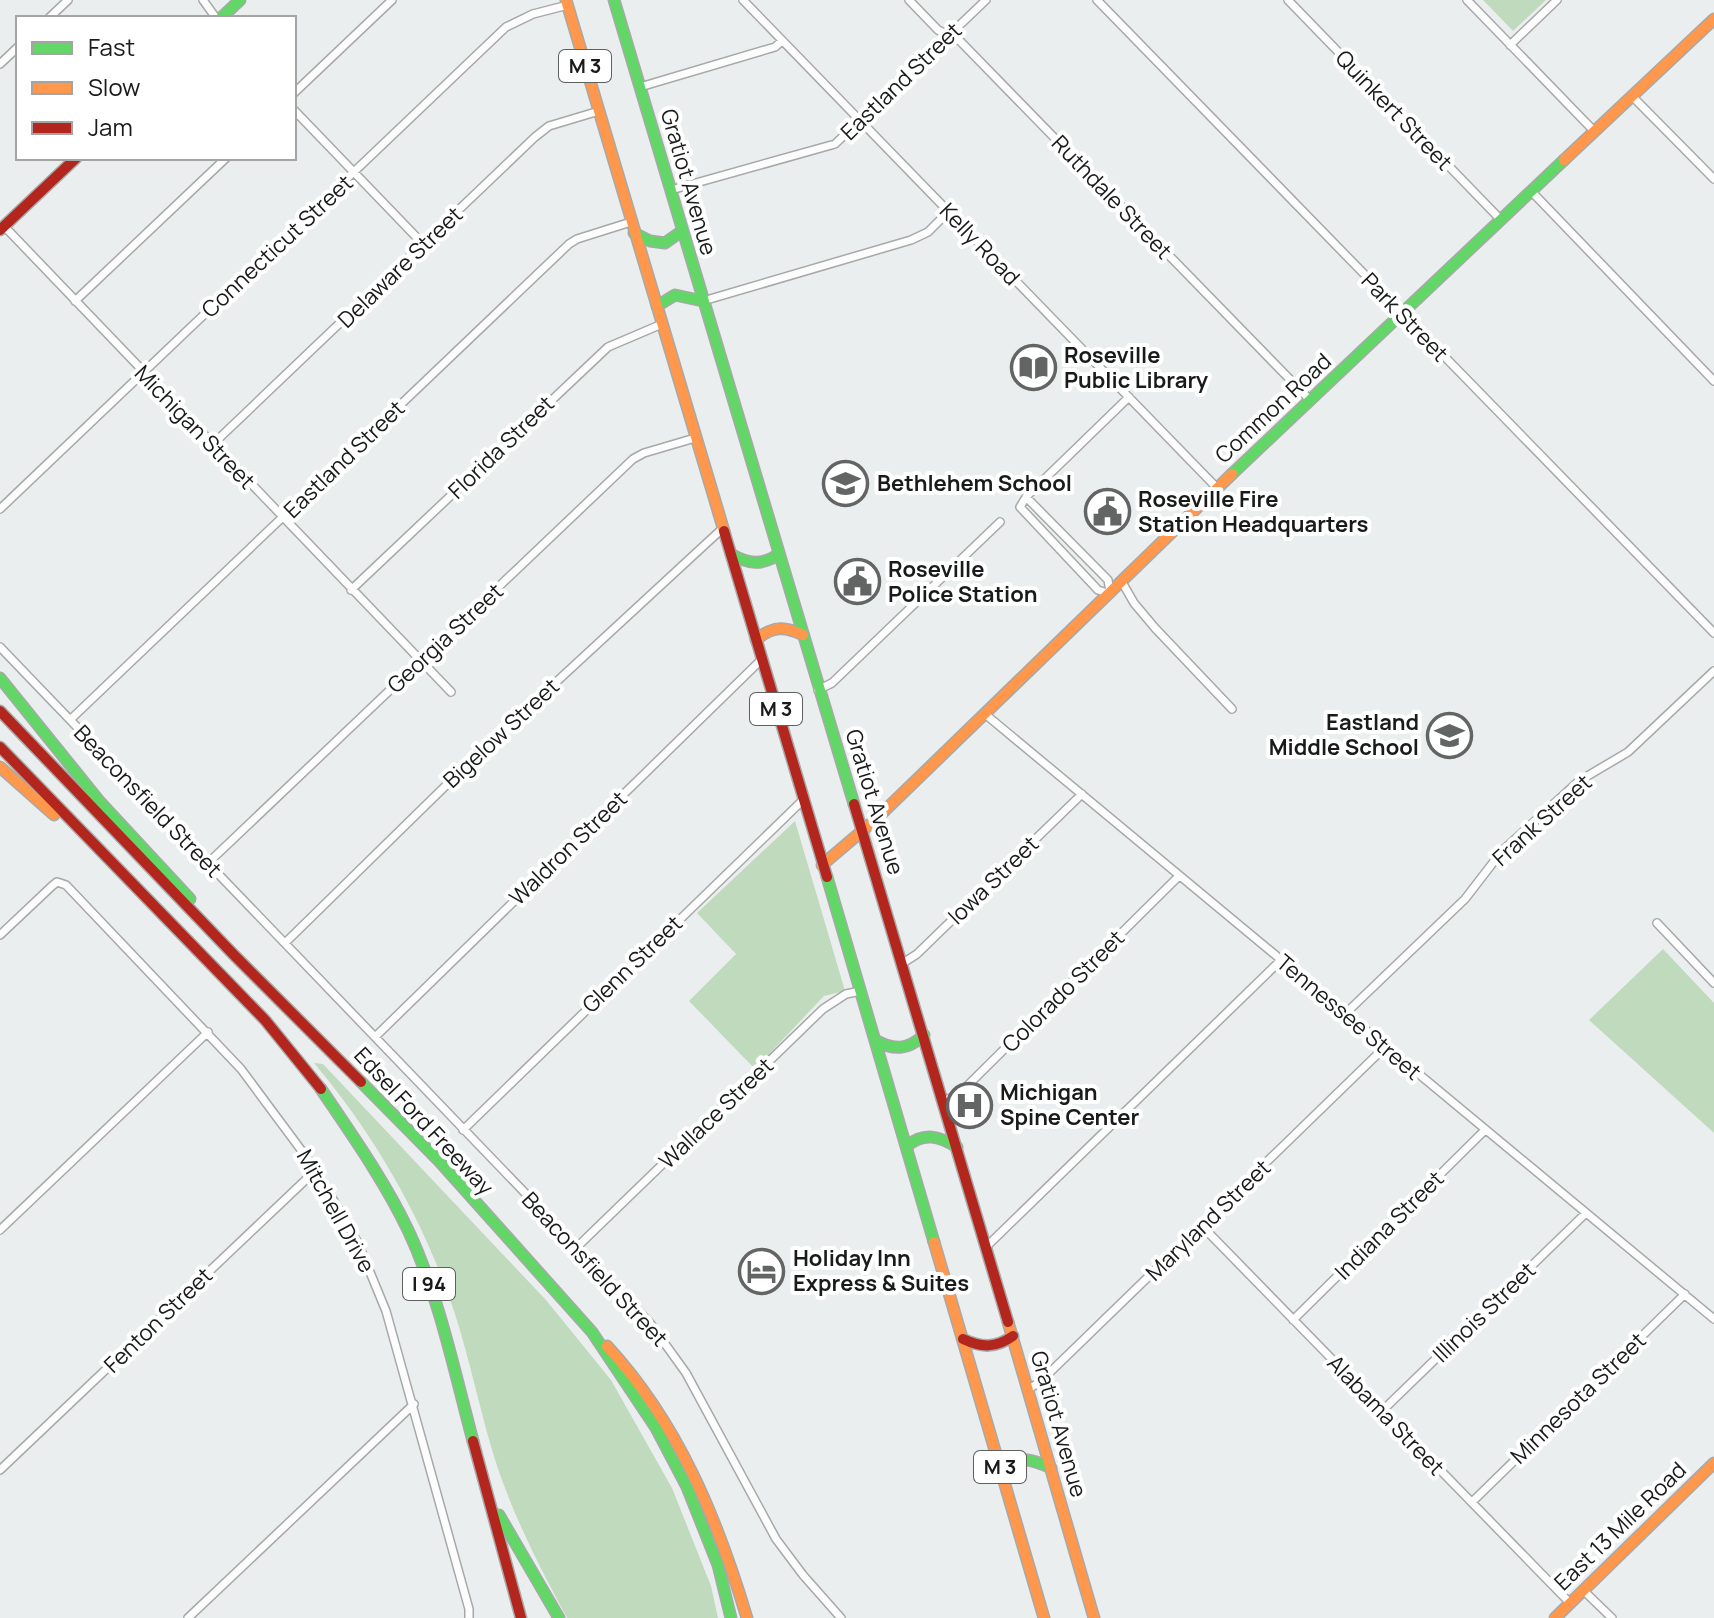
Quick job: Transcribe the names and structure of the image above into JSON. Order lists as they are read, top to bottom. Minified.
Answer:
{"streets":{"main road":["M 3","Gratiot Avenue","Common Road","Edsel Ford Freeway","I 94","East 13 Mile Road"],"street":["Eastland Street","Quinkert Street","Ruthdale Street","Kelly Road","Connecticut Street","Delaware Street","Park Street","Michigan Street","Florida Street","Georgia Street","Bigelow Street","Beaconsfield Street","Frank Street","Waldron Street","Iowa Street","Glenn Street","Colorado Street","Tennessee Street","Wallace Street","Mitchell Drive","Maryland Street","Indiana Street","Illinois Street","Fenton Street","Minnesota Street","Alabama Street"]},"crossings":[["M 3","Eastland Street"],["M 3","Connecticut Street"],["M 3","Delaware Street"],["M 3","Common Road"],["M 3","Florida Street"],["M 3","Georgia Street"],["M 3","Bigelow Street"],["M 3","Waldron Street"],["M 3","Glenn Street"],["M 3","Wallace Street"],["Eastland Street","Gratiot Avenue"],["Eastland Street","Ruthdale Street"],["Eastland Street","Kelly Road"],["Eastland Street","Michigan Street"],["Eastland Street","Beaconsfield Street"],["Quinkert Street","Common Road"],["Gratiot Avenue","Common Road"],["Gratiot Avenue","Iowa Street"],["Gratiot Avenue","Colorado Street"],["Gratiot Avenue","Maryland Street"],["Ruthdale Street","Common Road"],["Kelly Road","Common Road"],["Connecticut Street","Michigan Street"],["Delaware Street","Michigan Street"],["Park Street","Common Road"],["Common Road","Tennessee Street"],["Michigan Street","Florida Street"],["Michigan Street","Georgia Street"],["Georgia Street","Beaconsfield Street"],["Bigelow Street","Beaconsfield Street"],["Beaconsfield Street","Waldron Street"],["Beaconsfield Street","Glenn Street"],["Beaconsfield Street","Wallace Street"],["Frank Street","Tennessee Street"],["Iowa Street","Tennessee Street"],["Colorado Street","Tennessee Street"],["Tennessee Street","Maryland Street"],["Tennessee Street","Indiana Street"],["Tennessee Street","Illinois Street"],["Tennessee Street","Minnesota Street"],["Mitchell Drive","Fenton Street"],["Maryland Street","Alabama Street"],["Indiana Street","Alabama Street"],["Illinois Street","Alabama Street"],["Minnesota Street","Alabama Street"],["Alabama Street","East 13 Mile Road"]],"places":{"library":["Roseville Public Library"],"school or university":["Bethlehem School","Eastland Middle School"],"public building":["Roseville Fire Station Headquarters","Roseville Police Station"],"hospital":["Michigan Spine Center"],"hotel":["Holiday Inn Express & Suites"]},"legend":["Fast","Slow","Jam"]}
